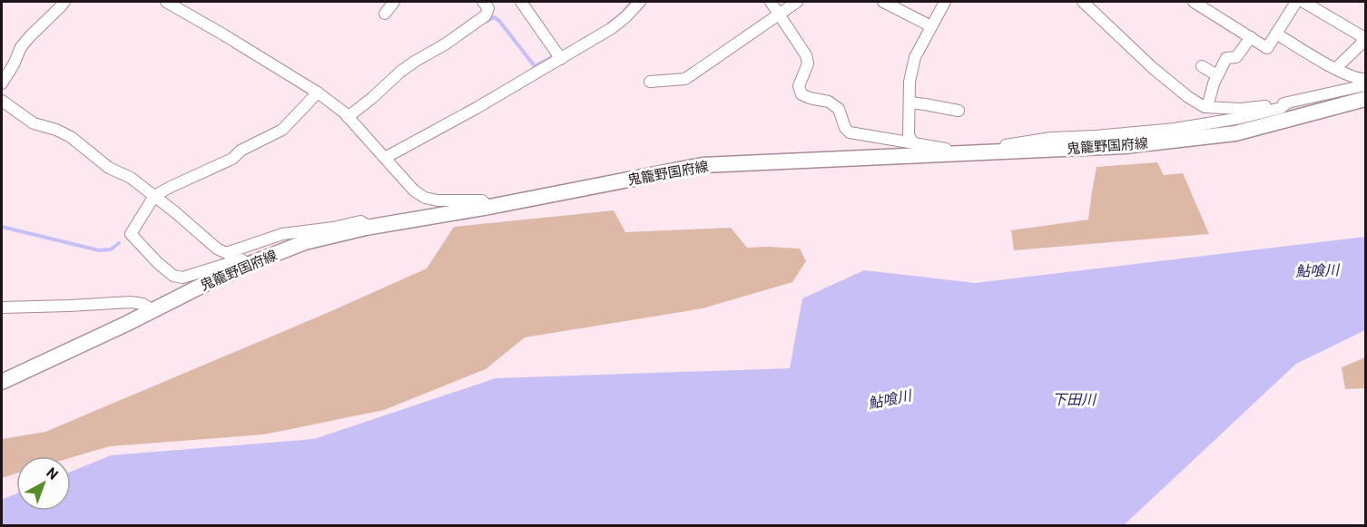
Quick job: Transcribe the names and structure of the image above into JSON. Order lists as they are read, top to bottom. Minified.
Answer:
{"streets":{"main road":["鬼籠野国府線"]},"water":["鮎喰川","下田川"],"north":"top right"}
